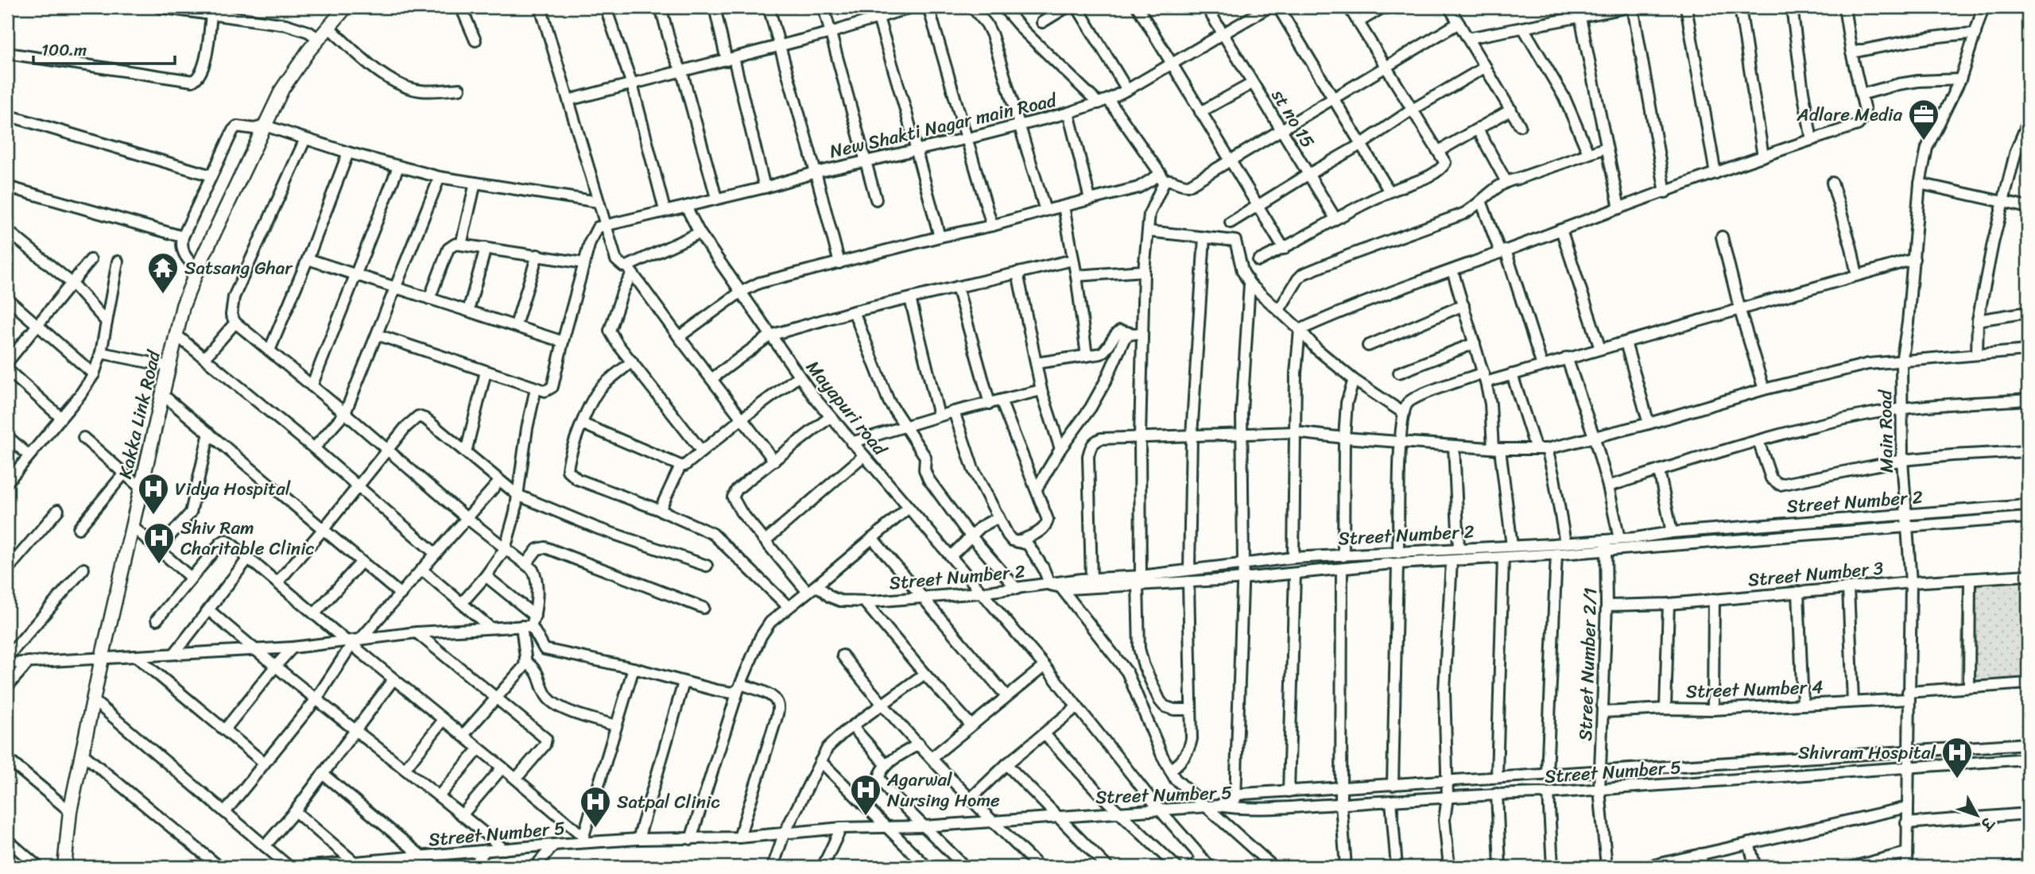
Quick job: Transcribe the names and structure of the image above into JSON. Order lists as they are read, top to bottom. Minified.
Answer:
{"streets":{"street":["st no 15","New Shakti Nagar main Road","Mayapuri road","Kakka Link Road","Main Road","Street Number 2","Street Number 3","Street Number 2/1","Street Number 4","Street Number 5"]},"crossings":[["st no 15","New Shakti Nagar main Road"],["New Shakti Nagar main Road","Mayapuri road"],["Mayapuri road","Street Number 2"],["Mayapuri road","Street Number 5"],["Main Road","Street Number 2"],["Main Road","Street Number 3"],["Main Road","Street Number 4"],["Main Road","Street Number 5"],["Street Number 2","Street Number 2/1"],["Street Number 3","Street Number 2/1"],["Street Number 2/1","Street Number 4"],["Street Number 2/1","Street Number 5"]],"places":{"office":["Adlare Media"],"temple":["Satsang Ghar"],"hospital":["Vidya Hospital","Shiv Ram Charitable Clinic","Shivram Hospital","Agarwal Nursing Home","Satpal Clinic"]},"scale_bar":"100 m","north":"bottom right"}
